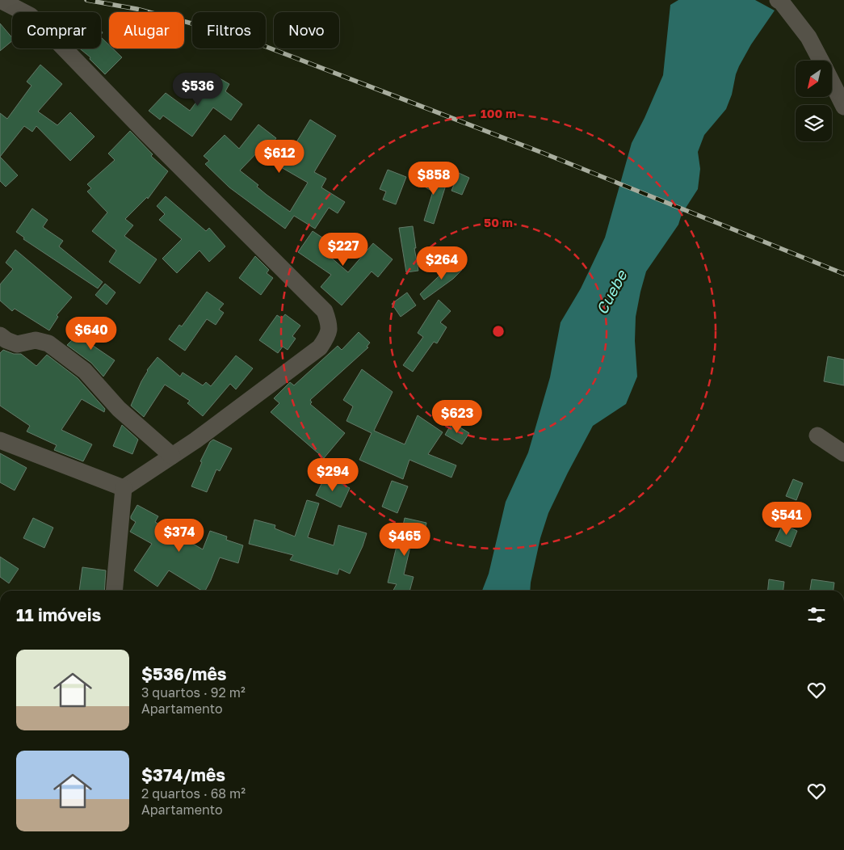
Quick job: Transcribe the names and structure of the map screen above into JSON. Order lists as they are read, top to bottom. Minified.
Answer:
{"water":["Cuebe"],"north":"bottom left","page":{"chip":["Comprar","Alugar","Filtros","Novo"],"price":["$536","$612","$858","$227","$264","$640","$623","$294","$541","$374","$465"],"heading":"11 imóveis","list":[{"name":"$536/mês","note":"3 quartos · 92 m² · Apartamento"},{"name":"$374/mês","note":"2 quartos · 68 m² · Apartamento"}]},"rings":["100 m","50 m"]}
